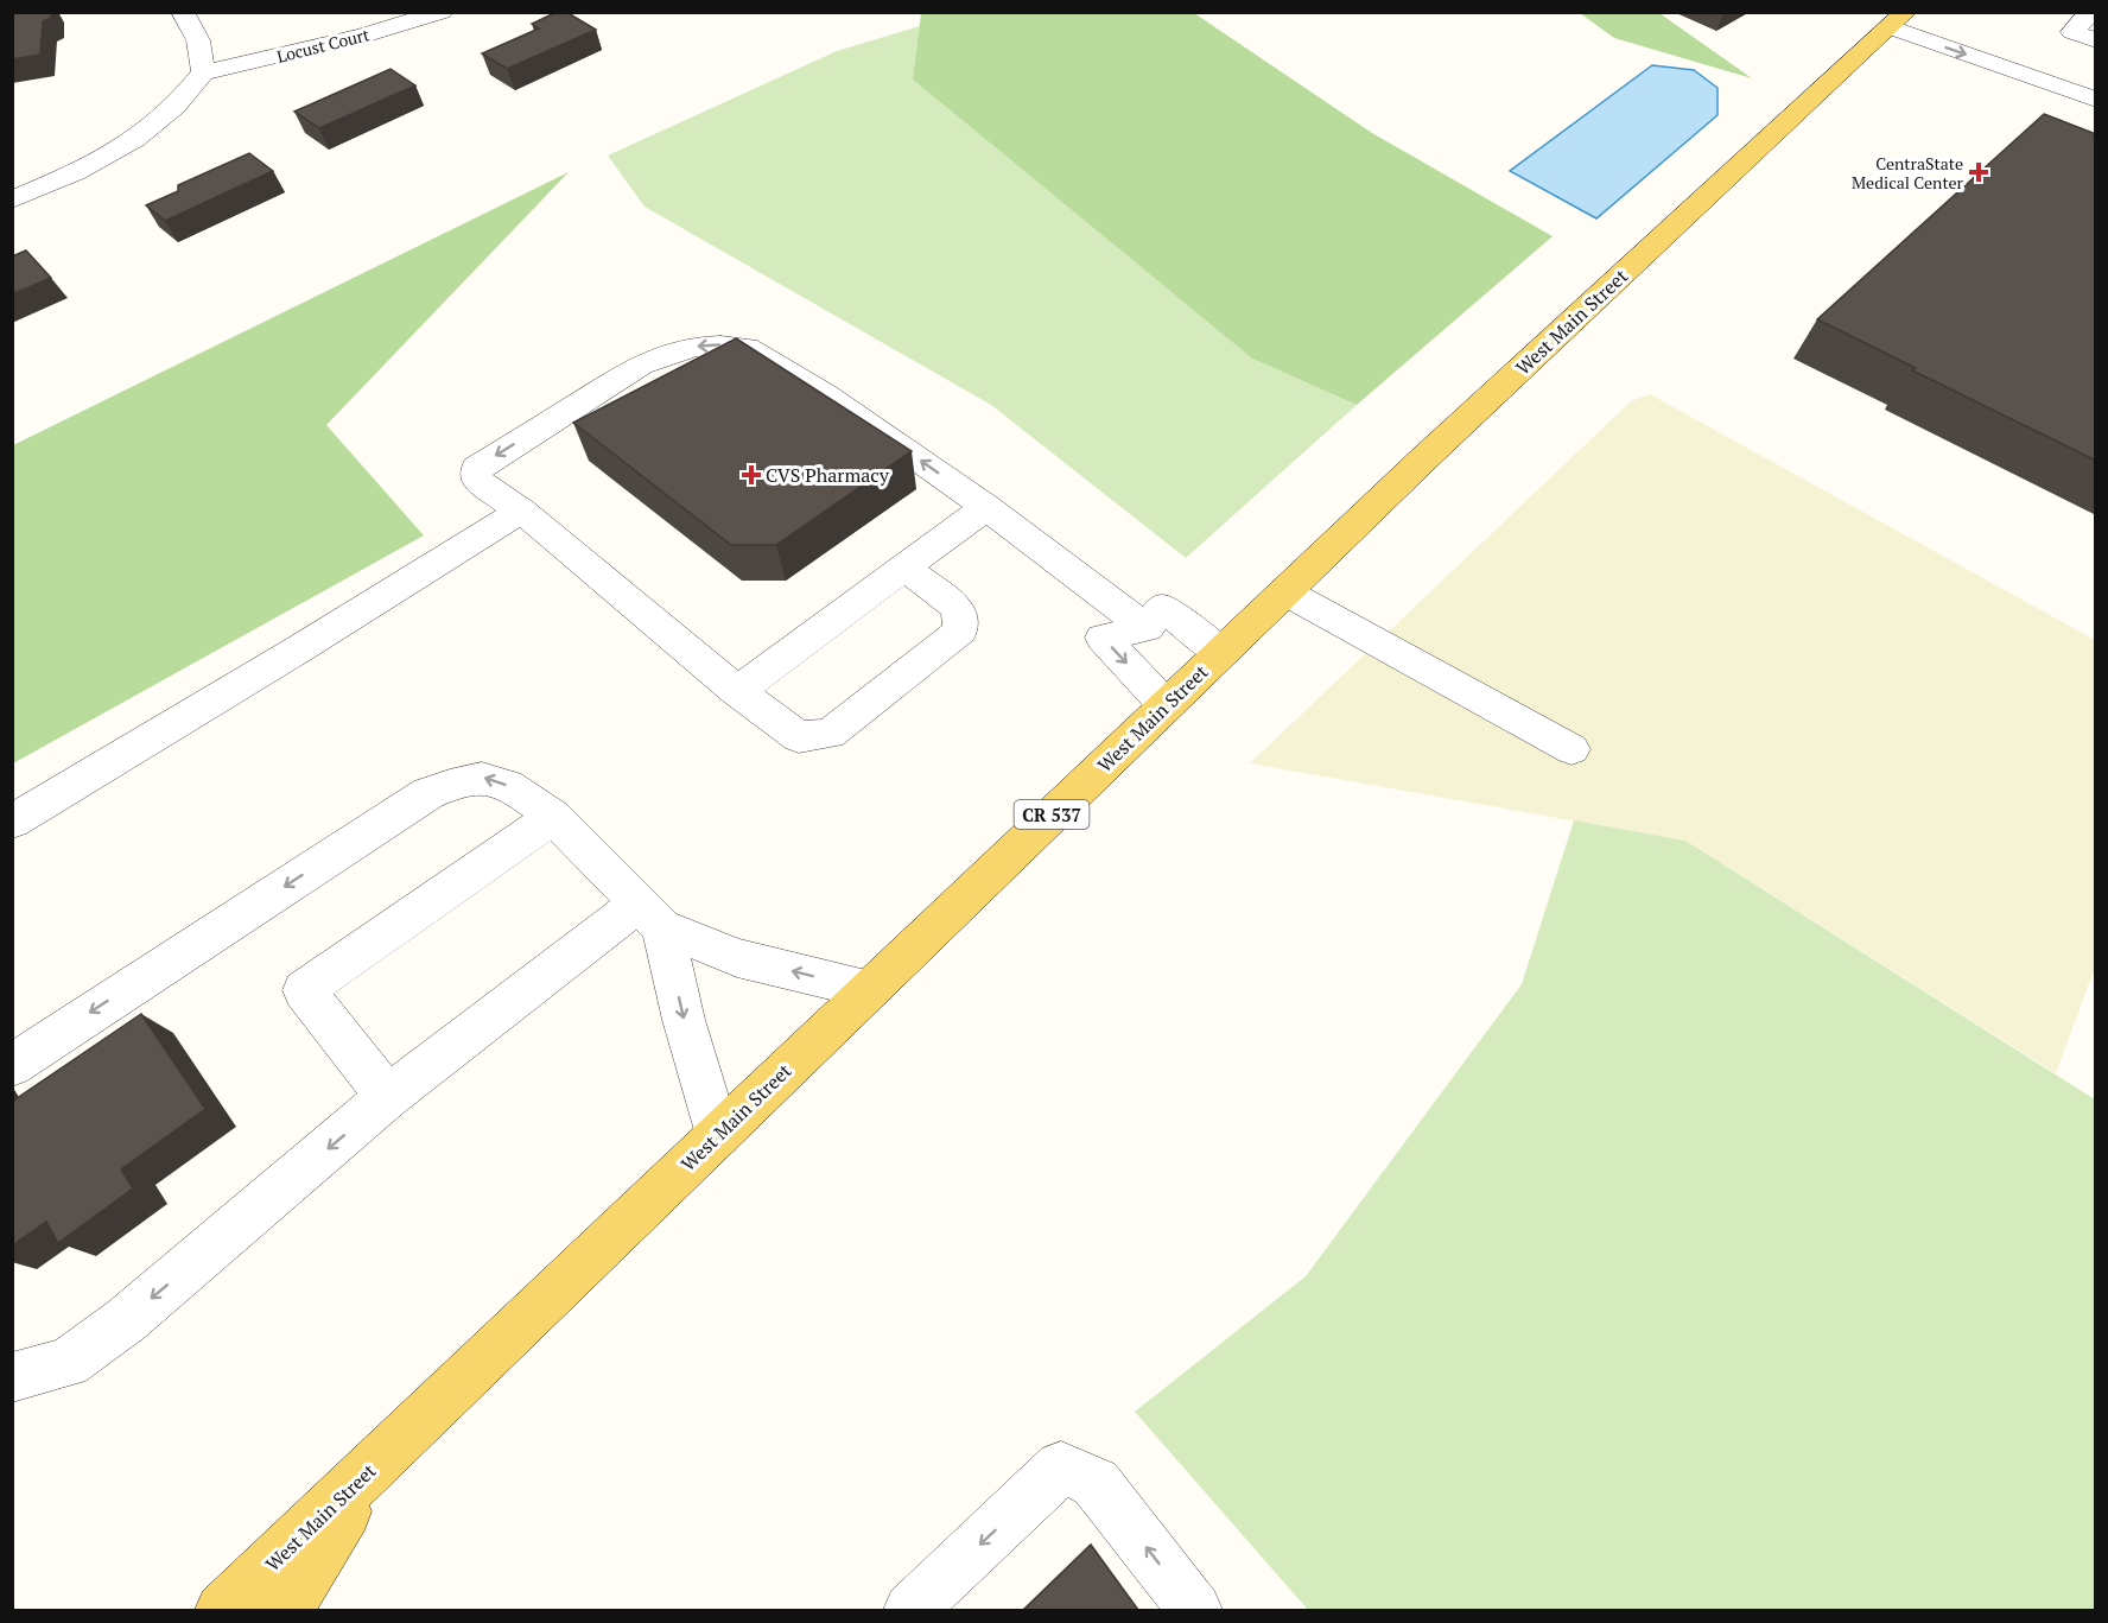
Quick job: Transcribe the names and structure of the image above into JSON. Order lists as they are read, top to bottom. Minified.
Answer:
{"streets":{"main road":["West Main Street","CR 537"],"street":["Locust Court"]},"places":{"health":["CentraState Medical Center","CVS Pharmacy"]}}
